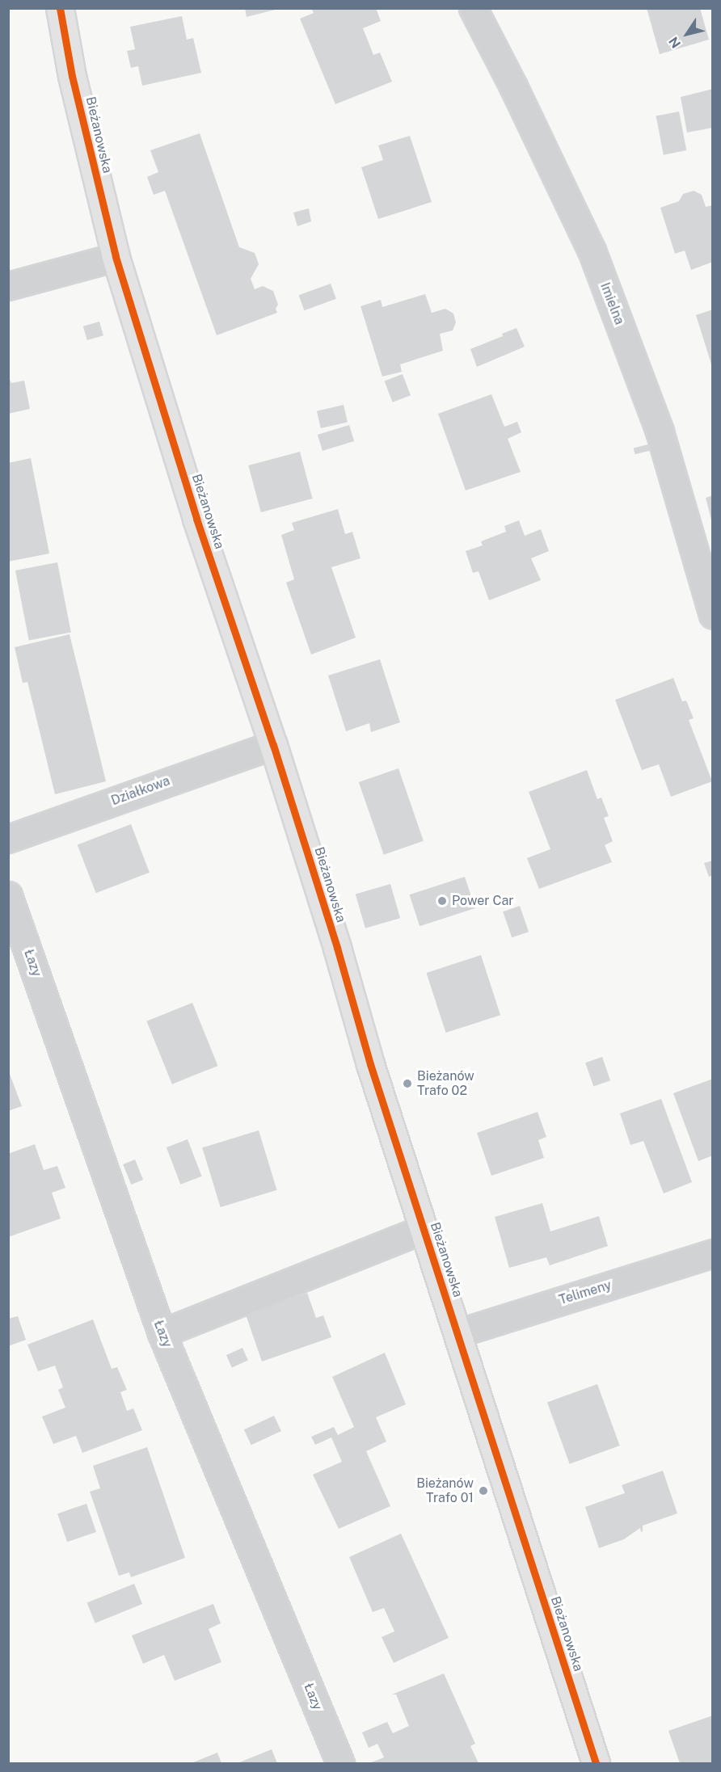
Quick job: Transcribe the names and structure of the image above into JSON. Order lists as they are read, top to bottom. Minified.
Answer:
{"streets":{"street":["Bieżanowska","Imielna","Działkowa","Łazy","Telimeny"]},"crossings":[["Bieżanowska","Działkowa"],["Bieżanowska","Telimeny"]],"places":["Power Car","Bieżanów Trafo 02","Bieżanów Trafo 01"],"north":"bottom left"}
